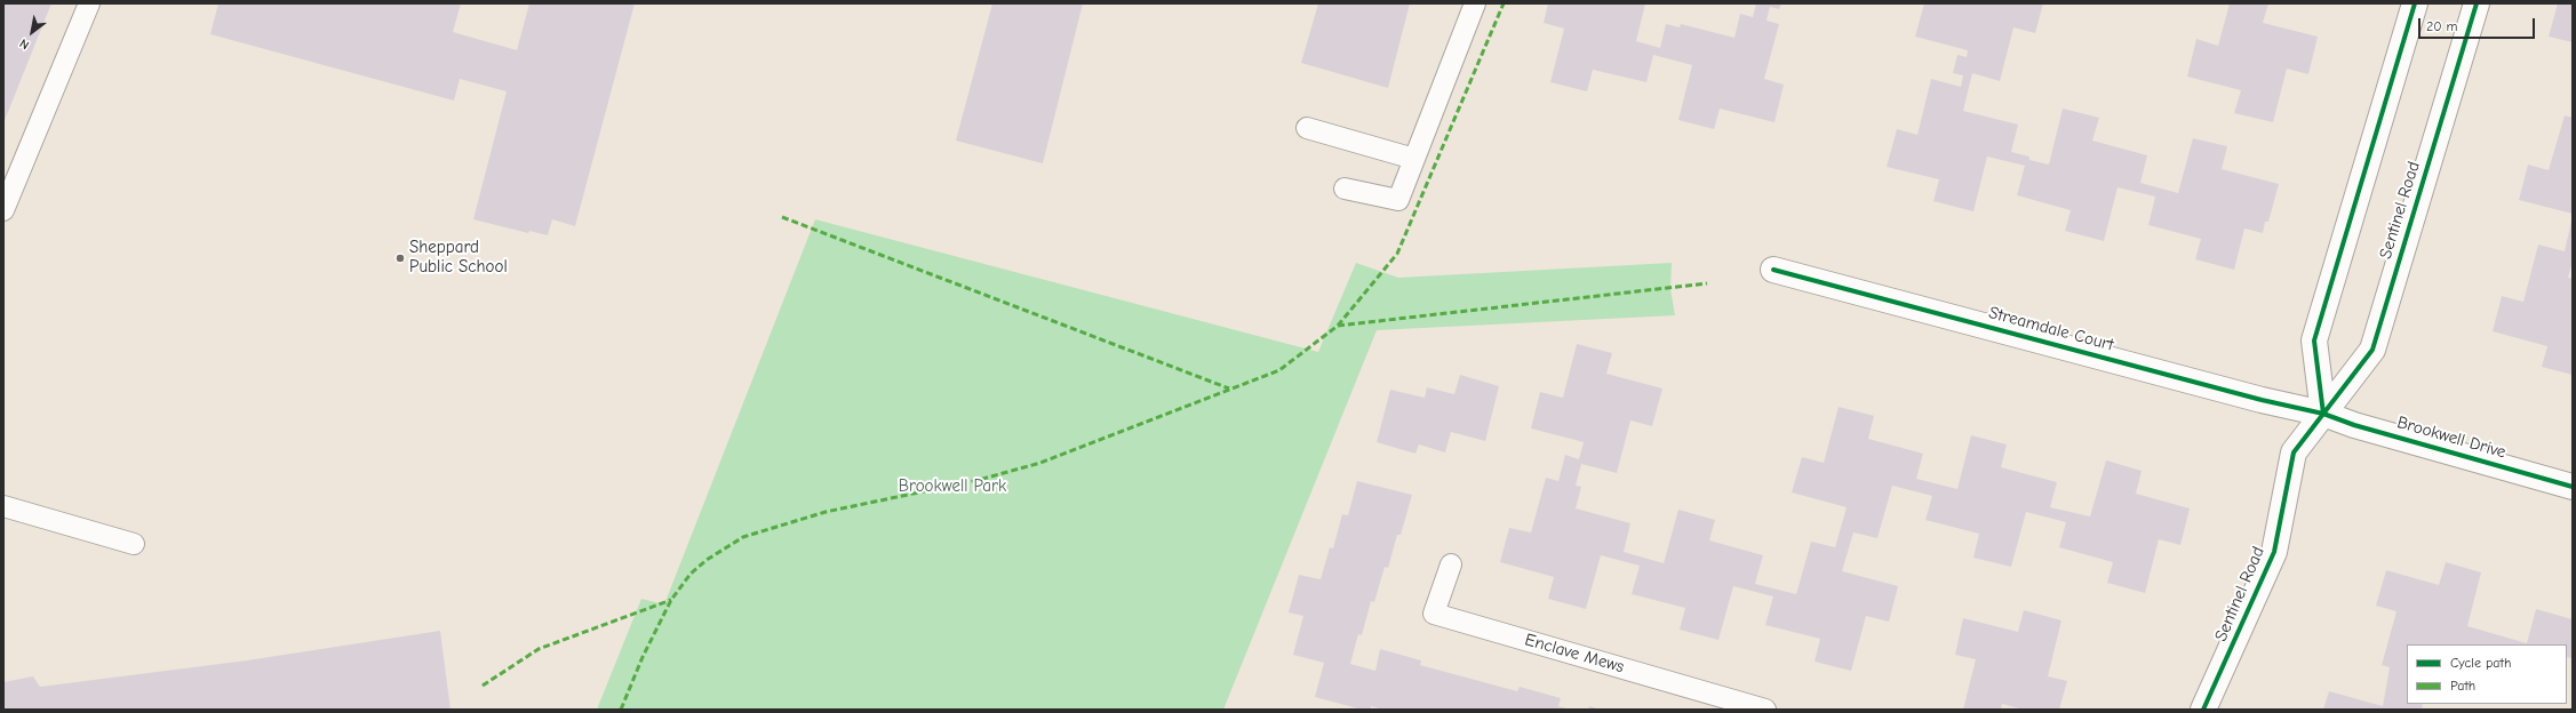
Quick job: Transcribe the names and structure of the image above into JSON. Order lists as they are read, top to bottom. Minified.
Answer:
{"streets":{"street":["Sentinel Road","Streamdale Court","Brookwell Drive"],"lane":["Enclave Mews"]},"crossings":[["Sentinel Road","Streamdale Court"],["Sentinel Road","Brookwell Drive"],["Streamdale Court","Brookwell Drive"]],"parks":["Brookwell Park"],"places":["Sheppard Public School"],"legend":["Cycle path","Path"],"scale_bar":"20 m","north":"bottom left"}
